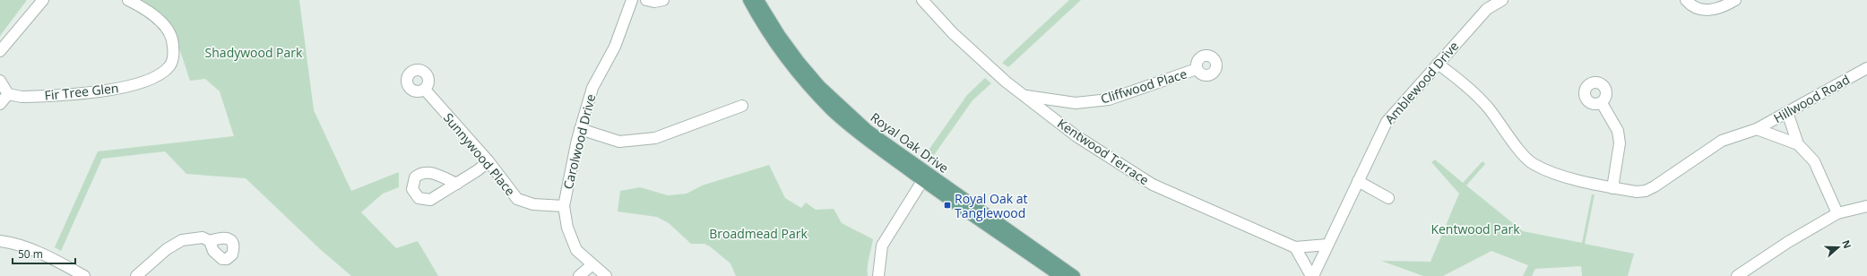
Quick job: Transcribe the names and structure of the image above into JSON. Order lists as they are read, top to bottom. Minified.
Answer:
{"streets":{"main road":["Royal Oak Drive"],"street":["Amblewood Drive","Cliffwood Place","Fir Tree Glen","Hillwood Road","Carolwood Drive","Kentwood Terrace","Sunnywood Place"]},"crossings":[["Amblewood Drive","Hillwood Road"],["Amblewood Drive","Kentwood Terrace"],["Cliffwood Place","Kentwood Terrace"],["Carolwood Drive","Sunnywood Place"]],"parks":["Shadywood Park","Kentwood Park","Broadmead Park"],"places":{"transit":["Royal Oak at Tanglewood"]},"scale_bar":"50 m","north":"right"}
